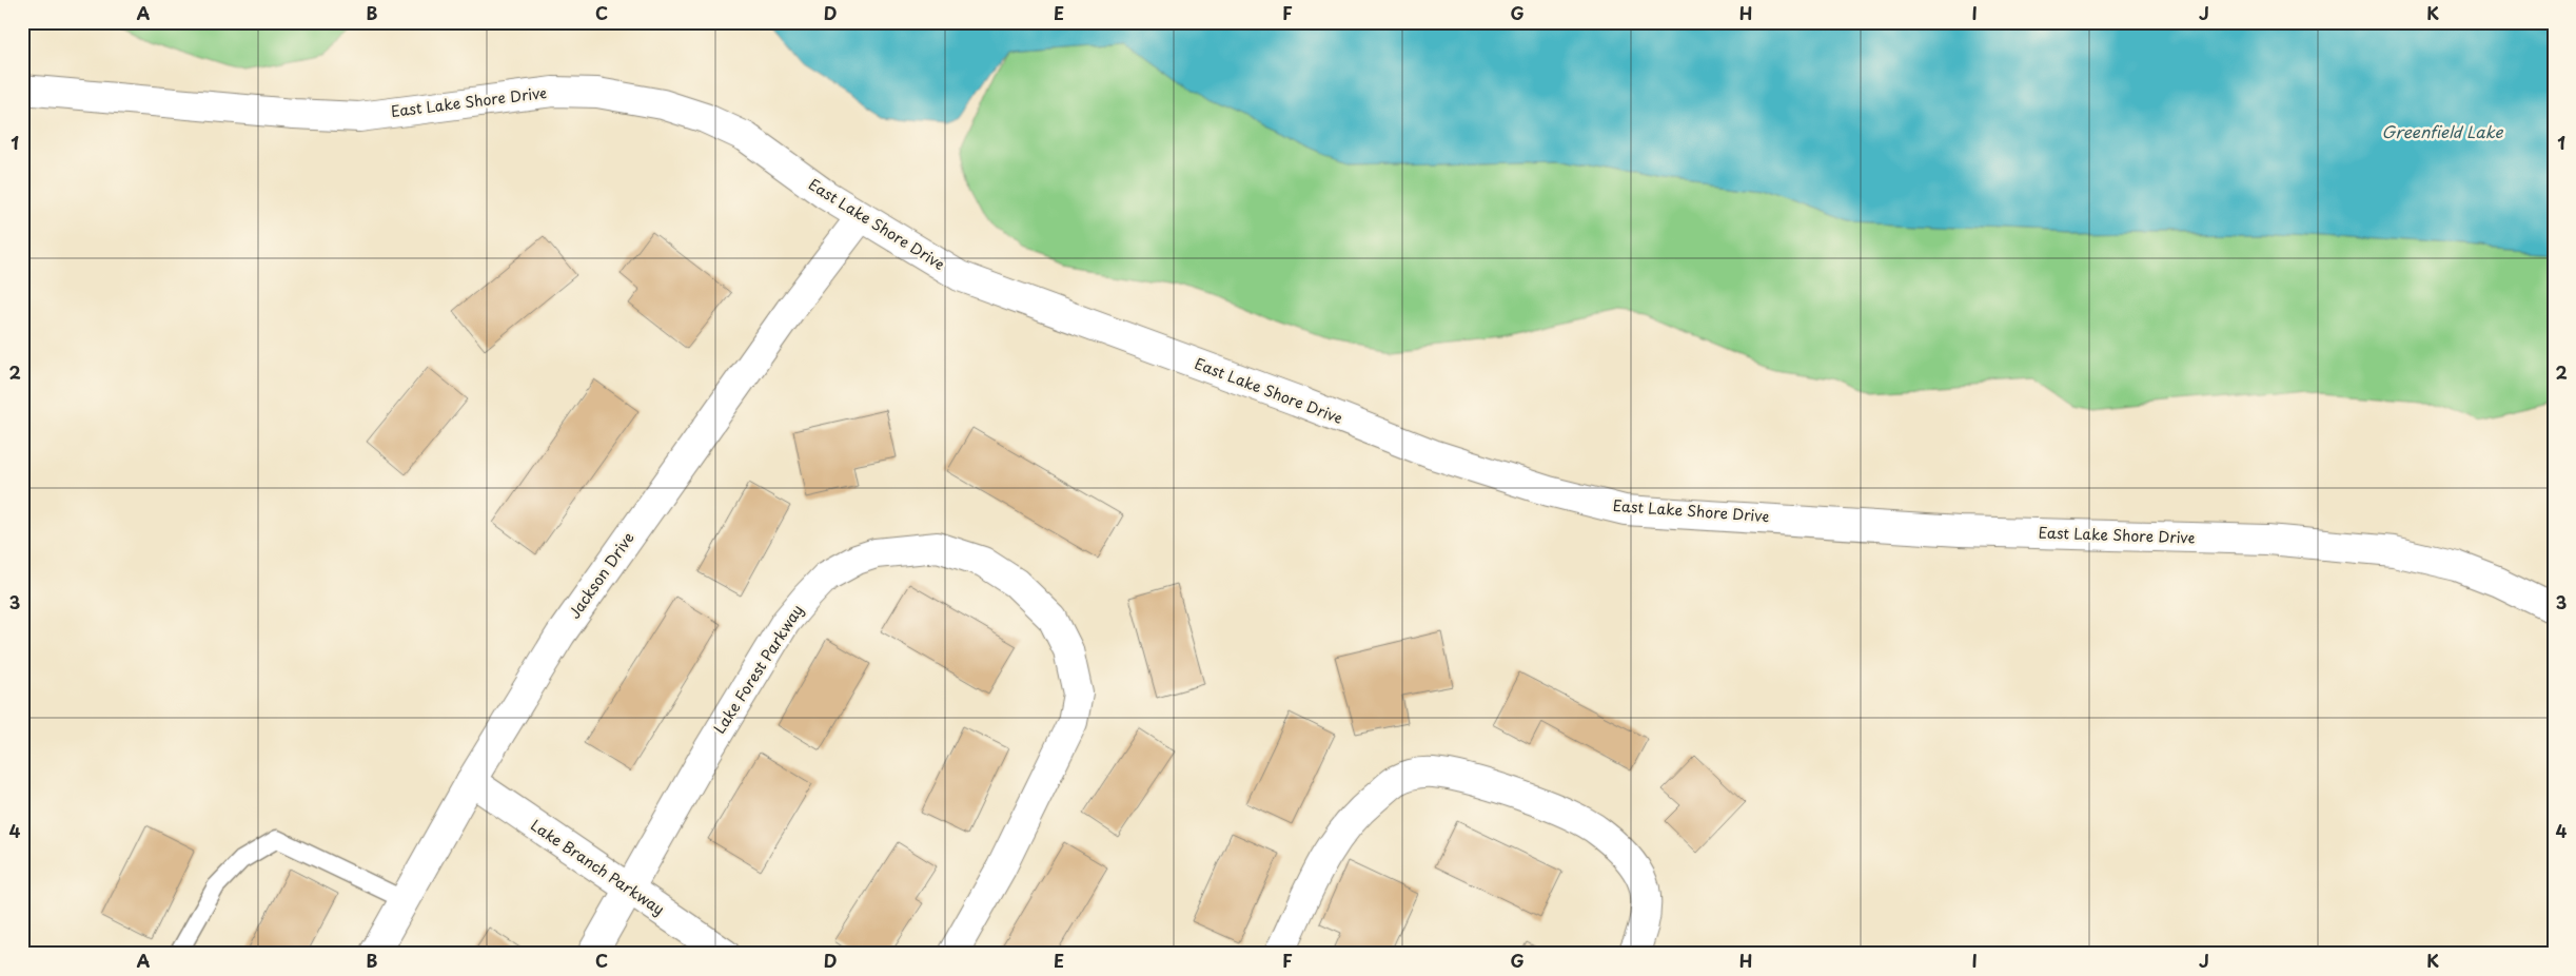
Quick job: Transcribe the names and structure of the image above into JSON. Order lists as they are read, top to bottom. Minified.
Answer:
{"streets":{"street":["East Lake Shore Drive","Jackson Drive","Lake Forest Parkway","Lake Branch Parkway"]},"crossings":[["East Lake Shore Drive","Jackson Drive"],["Jackson Drive","Lake Branch Parkway"],["Lake Forest Parkway","Lake Branch Parkway"]],"water":["Greenfield Lake"],"grid":{"columns":["A","B","C","D","E","F","G","H","I","J","K"],"rows":["1","2","3","4"]}}
